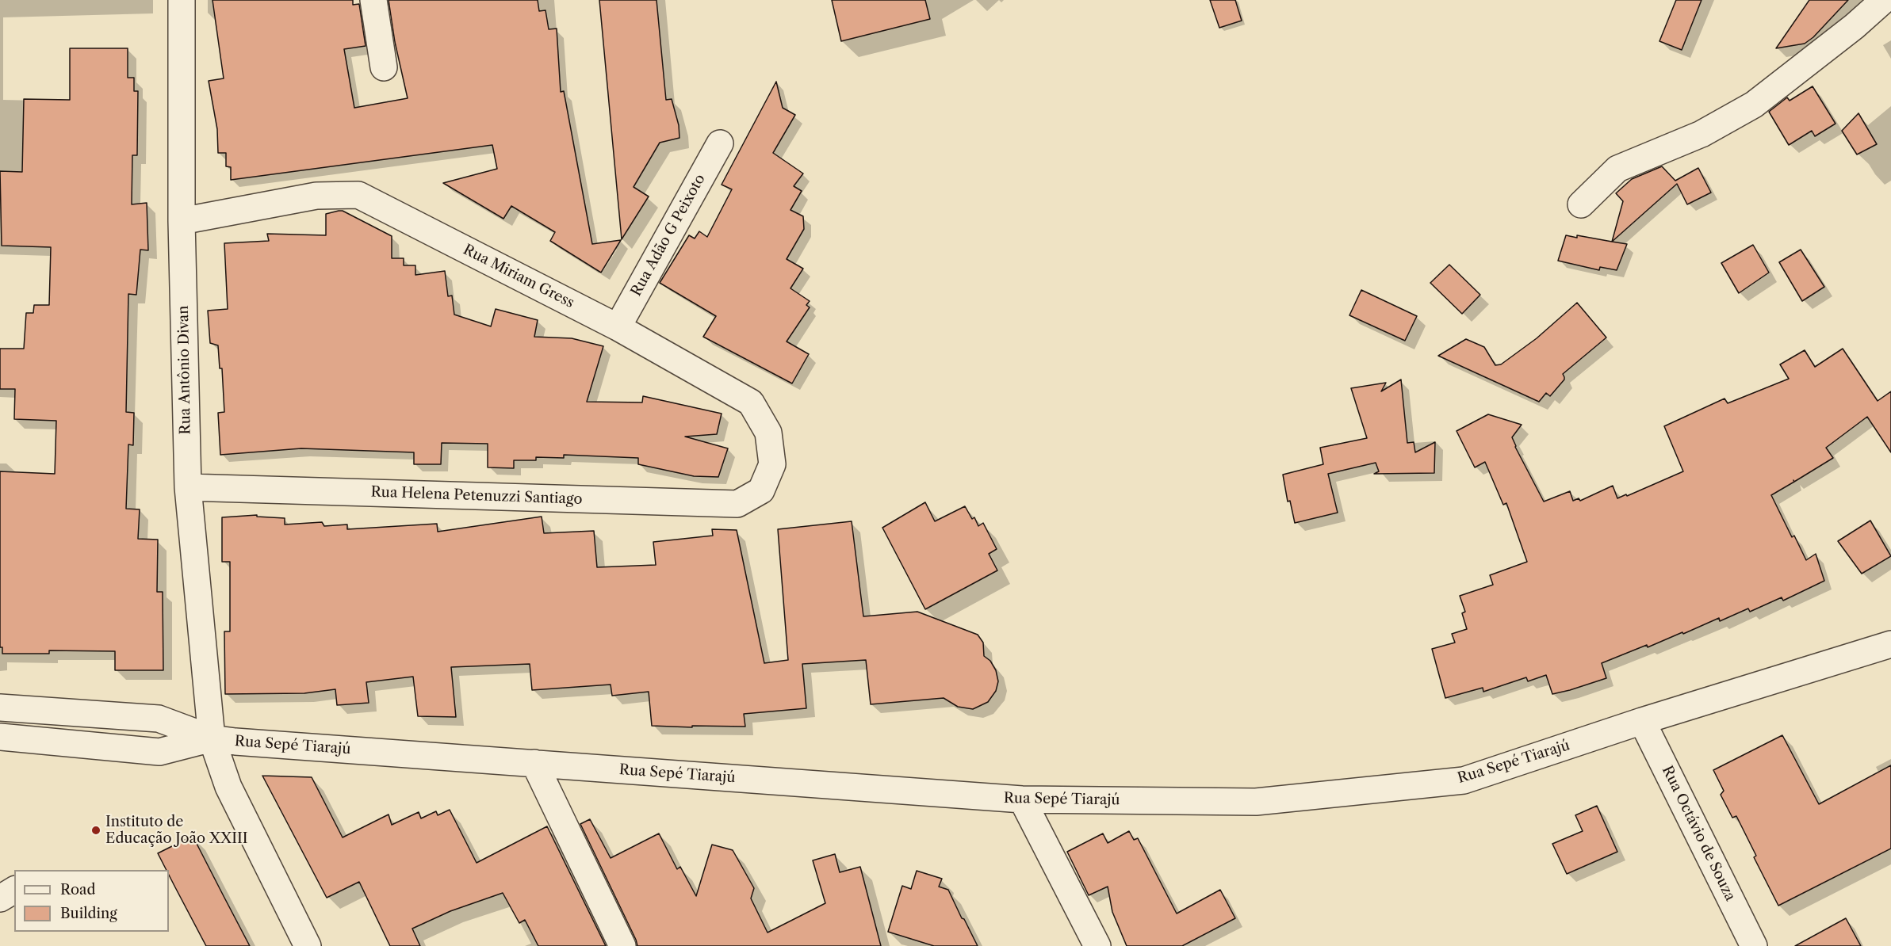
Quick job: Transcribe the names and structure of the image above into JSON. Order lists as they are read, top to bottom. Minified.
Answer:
{"streets":{"street":["Rua Adão G Peixoto","Rua Miriam Gress","Rua Antônio Divan","Rua Helena Petenuzzi Santiago","Rua Sepé Tiarajú","Rua Octávio de Souza"]},"crossings":[["Rua Adão G Peixoto","Rua Miriam Gress"],["Rua Miriam Gress","Rua Antônio Divan"],["Rua Miriam Gress","Rua Helena Petenuzzi Santiago"],["Rua Antônio Divan","Rua Helena Petenuzzi Santiago"],["Rua Antônio Divan","Rua Sepé Tiarajú"],["Rua Sepé Tiarajú","Rua Octávio de Souza"]],"places":["Instituto de Educação João XXIII"],"legend":["Road","Building"]}
